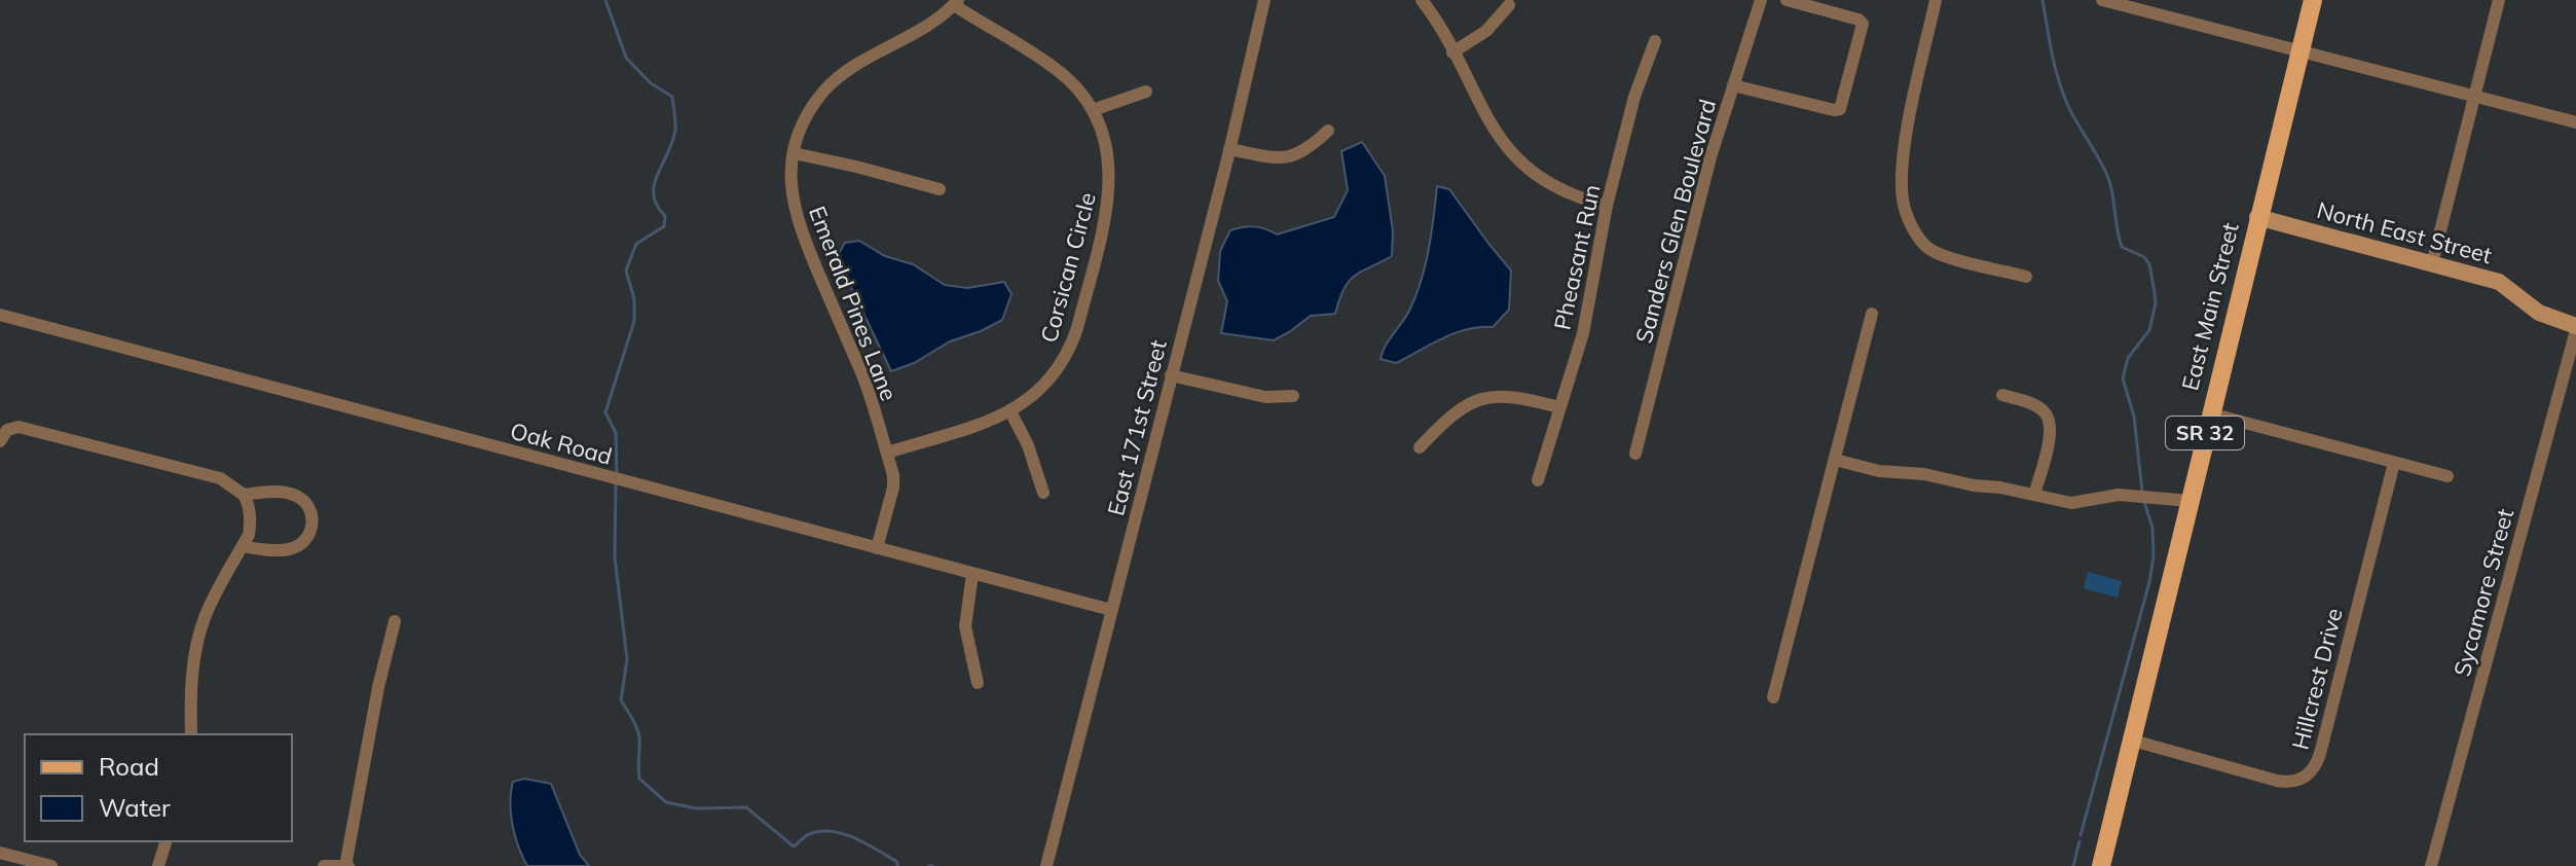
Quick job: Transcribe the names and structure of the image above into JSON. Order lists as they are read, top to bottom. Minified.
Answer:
{"streets":{"main road":["East Main Street","SR 32"],"street":["Sanders Glen Boulevard","North East Street","Pheasant Run","Corsican Circle","Emerald Pines Lane","East 171st Street","Oak Road","Sycamore Street","Hillcrest Drive"]},"crossings":[["North East Street","East Main Street"],["North East Street","Sycamore Street"],["Corsican Circle","Emerald Pines Lane"],["Emerald Pines Lane","Oak Road"],["East Main Street","Hillcrest Drive"],["East 171st Street","Oak Road"]],"legend":["Road","Water"]}
